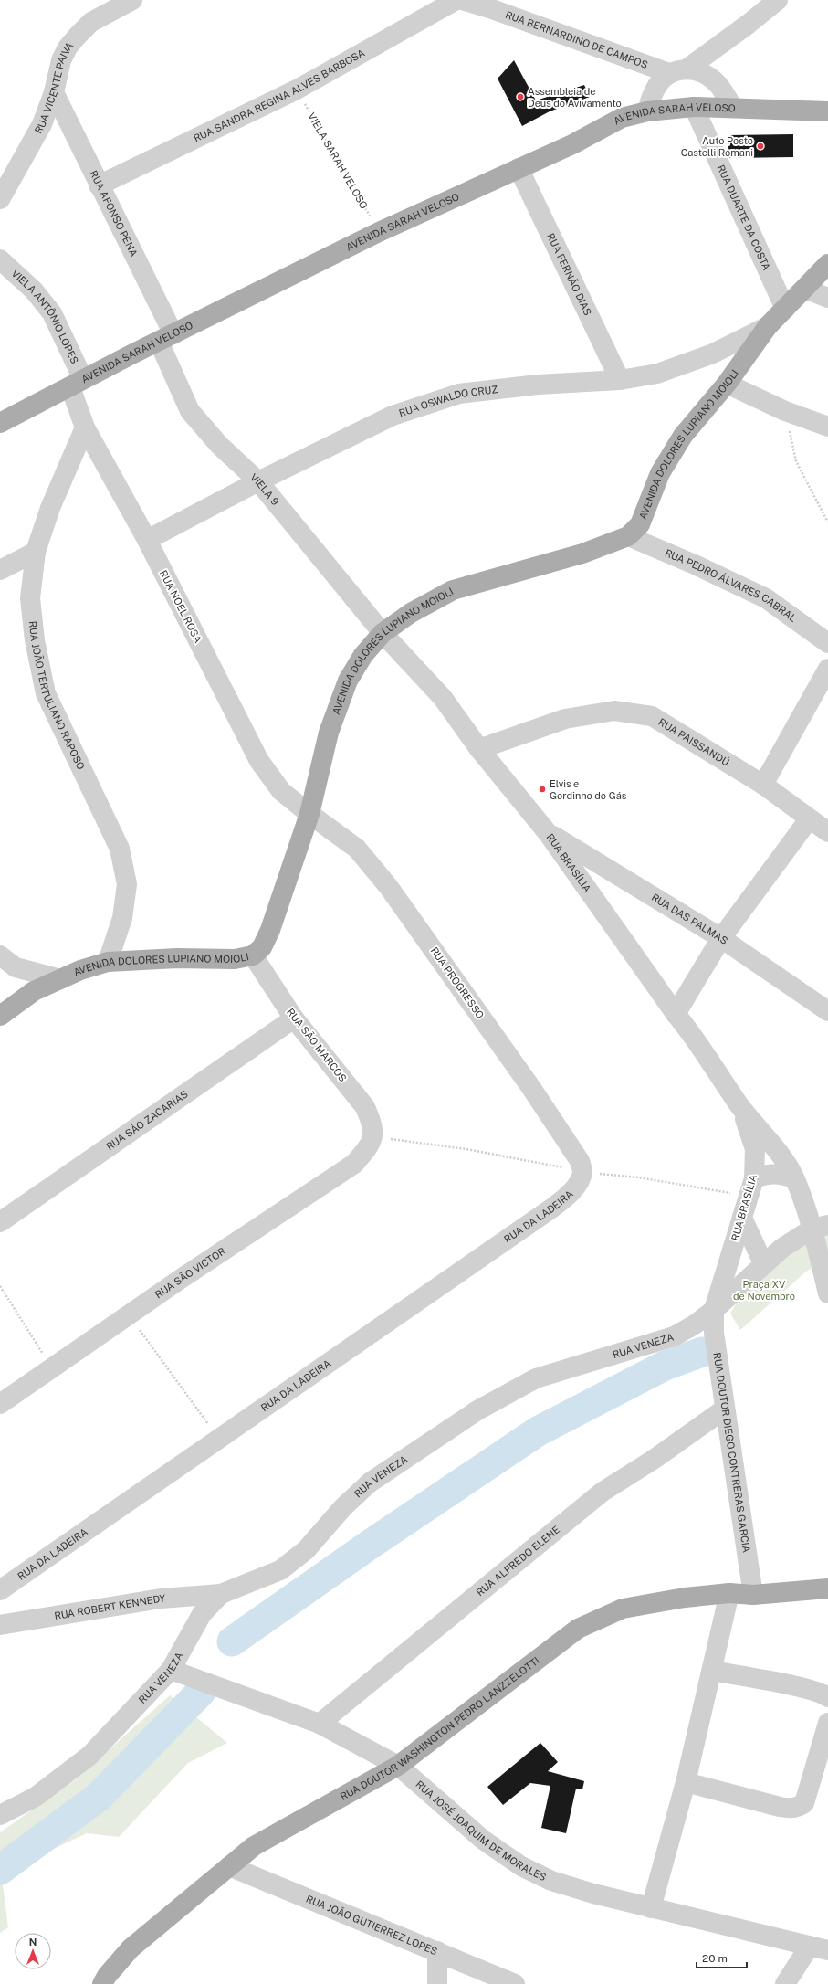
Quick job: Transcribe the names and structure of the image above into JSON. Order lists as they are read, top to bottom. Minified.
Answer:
{"streets":{"main road":["AVENIDA SARAH VELOSO","AVENIDA DOLORES LUPIANO MOIOLI","RUA DOUTOR WASHINGTON PEDRO LANZZELOTTI"],"street":["RUA BERNARDINO DE CAMPOS","RUA VICENTE PAIVA","RUA SANDRA REGINA ALVES BARBOSA","RUA AFONSO PENA","RUA DUARTE DA COSTA","RUA FERNÃO DIAS","VIELA ANTÔNIO LOPES","RUA OSWALDO CRUZ","VIELA 9","RUA PEDRO ÁLVARES CABRAL","RUA NOEL ROSA","RUA JOÃO TERTULIANO RAPOSO","RUA PAISSANDÚ","RUA BRASÍLIA","RUA DAS PALMAS","RUA PROGRESSO","RUA SÃO MARCOS","RUA SÃO ZACARIAS","RUA DA LADEIRA","RUA SÃO VICTOR","RUA VENEZA","RUA DOUTOR DIEGO CONTRERAS GARCIA","RUA ALFREDO ELENE","RUA ROBERT KENNEDY","RUA JOSÉ JOAQUIM DE MORALES","RUA JOÃO GUTIERREZ LOPES"],"path":["VIELA SARAH VELOSO"]},"crossings":[["RUA BERNARDINO DE CAMPOS","AVENIDA SARAH VELOSO"],["RUA VICENTE PAIVA","RUA AFONSO PENA"],["RUA SANDRA REGINA ALVES BARBOSA","VIELA SARAH VELOSO"],["RUA SANDRA REGINA ALVES BARBOSA","RUA AFONSO PENA"],["AVENIDA SARAH VELOSO","VIELA SARAH VELOSO"],["AVENIDA SARAH VELOSO","RUA AFONSO PENA"],["AVENIDA SARAH VELOSO","RUA DUARTE DA COSTA"],["AVENIDA SARAH VELOSO","RUA FERNÃO DIAS"],["AVENIDA SARAH VELOSO","VIELA ANTÔNIO LOPES"],["AVENIDA SARAH VELOSO","VIELA 9"],["AVENIDA SARAH VELOSO","RUA NOEL ROSA"],["RUA AFONSO PENA","VIELA 9"],["RUA DUARTE DA COSTA","AVENIDA DOLORES LUPIANO MOIOLI"],["RUA FERNÃO DIAS","RUA OSWALDO CRUZ"],["VIELA ANTÔNIO LOPES","RUA NOEL ROSA"],["RUA OSWALDO CRUZ","AVENIDA DOLORES LUPIANO MOIOLI"],["RUA OSWALDO CRUZ","VIELA 9"],["RUA OSWALDO CRUZ","RUA NOEL ROSA"],["AVENIDA DOLORES LUPIANO MOIOLI","VIELA 9"],["AVENIDA DOLORES LUPIANO MOIOLI","RUA PEDRO ÁLVARES CABRAL"],["AVENIDA DOLORES LUPIANO MOIOLI","RUA NOEL ROSA"],["AVENIDA DOLORES LUPIANO MOIOLI","RUA JOÃO TERTULIANO RAPOSO"],["AVENIDA DOLORES LUPIANO MOIOLI","RUA BRASÍLIA"],["AVENIDA DOLORES LUPIANO MOIOLI","RUA PROGRESSO"],["AVENIDA DOLORES LUPIANO MOIOLI","RUA SÃO MARCOS"],["VIELA 9","RUA BRASÍLIA"],["RUA NOEL ROSA","RUA JOÃO TERTULIANO RAPOSO"],["RUA NOEL ROSA","RUA PROGRESSO"],["RUA PAISSANDÚ","RUA BRASÍLIA"],["RUA BRASÍLIA","RUA DAS PALMAS"],["RUA BRASÍLIA","RUA VENEZA"],["RUA BRASÍLIA","RUA DOUTOR DIEGO CONTRERAS GARCIA"],["RUA PROGRESSO","RUA DA LADEIRA"],["RUA SÃO MARCOS","RUA SÃO ZACARIAS"],["RUA SÃO MARCOS","RUA SÃO VICTOR"],["RUA VENEZA","RUA DOUTOR DIEGO CONTRERAS GARCIA"],["RUA VENEZA","RUA ROBERT KENNEDY"],["RUA VENEZA","RUA JOSÉ JOAQUIM DE MORALES"],["RUA DOUTOR DIEGO CONTRERAS GARCIA","RUA ALFREDO ELENE"],["RUA DOUTOR DIEGO CONTRERAS GARCIA","RUA DOUTOR WASHINGTON PEDRO LANZZELOTTI"],["RUA ALFREDO ELENE","RUA JOSÉ JOAQUIM DE MORALES"],["RUA DOUTOR WASHINGTON PEDRO LANZZELOTTI","RUA JOSÉ JOAQUIM DE MORALES"],["RUA DOUTOR WASHINGTON PEDRO LANZZELOTTI","RUA JOÃO GUTIERREZ LOPES"]],"parks":["Praça XV de Novembro"],"places":["Assembleia de Deus do Avivamento","Auto Posto Castelli Romani","Elvis e Gordinho do Gás"],"scale_bar":"20 m","north":"top"}
